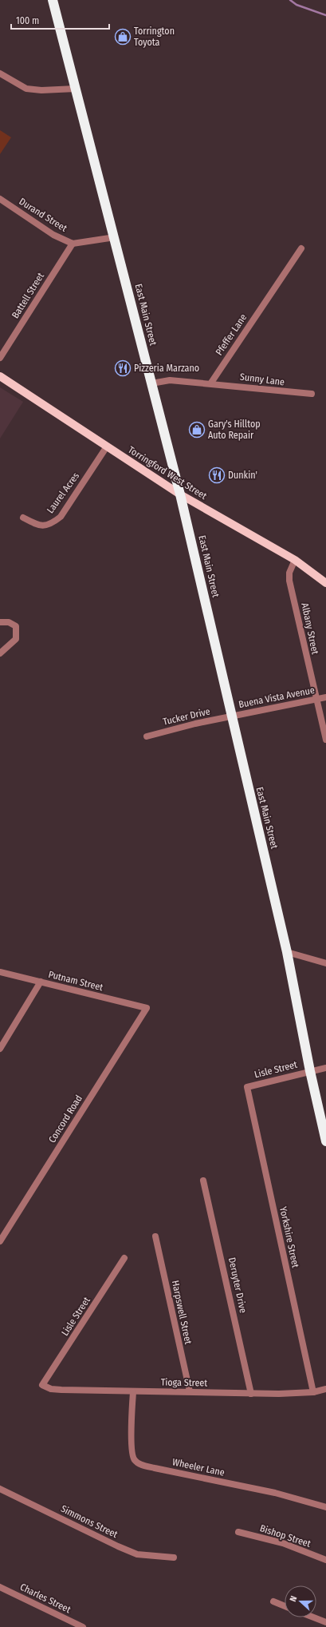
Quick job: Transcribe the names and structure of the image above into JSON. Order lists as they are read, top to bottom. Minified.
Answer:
{"streets":{"highway":["East Main Street"],"main road":["Torringford West Street"],"street":["Durand Street","Battell Street","Pfeffer Lane","Sunny Lane","Laurel Acres","Albany Street","Buena Vista Avenue","Tucker Drive","Putnam Street","Lisle Street","Concord Road","Yorkshire Street","Deruyter Drive","Harpswell Street","Tioga Street","Wheeler Lane","Simmons Street","Bishop Street","Charles Street"]},"crossings":[["Durand Street","Battell Street"],["Durand Street","East Main Street"],["East Main Street","Torringford West Street"],["East Main Street","Buena Vista Avenue"],["East Main Street","Tucker Drive"],["East Main Street","Lisle Street"],["Pfeffer Lane","Sunny Lane"],["Torringford West Street","Laurel Acres"],["Torringford West Street","Albany Street"],["Albany Street","Buena Vista Avenue"],["Buena Vista Avenue","Tucker Drive"],["Putnam Street","Concord Road"],["Lisle Street","Yorkshire Street"],["Lisle Street","Tioga Street"],["Yorkshire Street","Tioga Street"],["Deruyter Drive","Tioga Street"],["Harpswell Street","Tioga Street"],["Tioga Street","Wheeler Lane"]],"places":{"shop":["Torrington Toyota","Gary's Hilltop Auto Repair"],"restaurant":["Pizzeria Marzano","Dunkin'"]},"scale_bar":"100 m","north":"left"}
